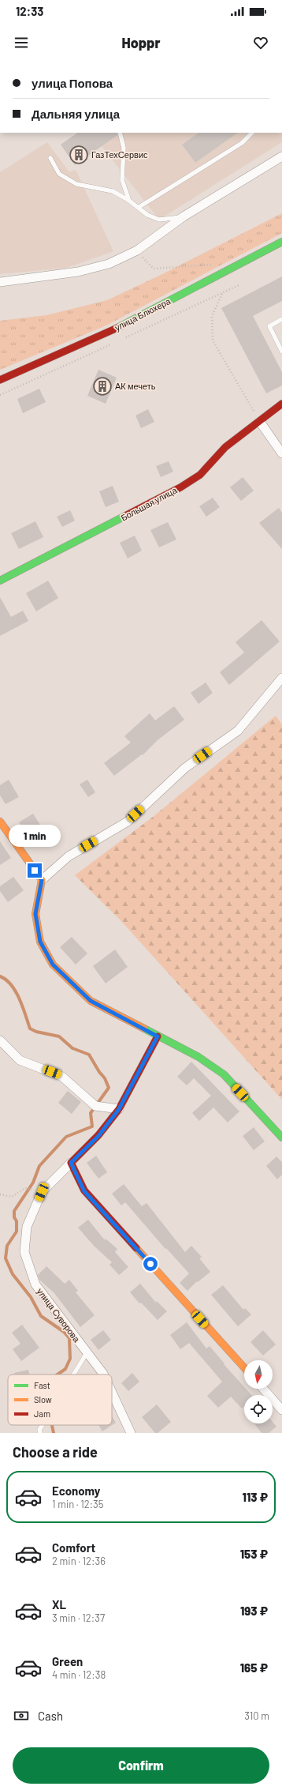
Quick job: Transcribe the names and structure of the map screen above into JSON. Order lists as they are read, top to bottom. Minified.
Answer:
{"streets":{"street":["улица Блюхера","Большая улица","улица Суворова"]},"places":{"building":["ГазТехСервис","АК мечеть"]},"legend":["Fast","Slow","Jam"],"north":"bottom","page":{"status":"12:33","header":"Hoppr","banner":["улица Попова","Дальняя улица"],"bubble":"1 min","heading":"Choose a ride","list":[{"name":"Economy","note":"1 min · 12:35","value":"113 ₽"},{"name":"Comfort","note":"2 min · 12:36","value":"153 ₽"},{"name":"XL","note":"3 min · 12:37","value":"193 ₽"},{"name":"Green","note":"4 min · 12:38","value":"165 ₽"}],"pay":["Cash","310 m"],"buttons":"Confirm"}}
